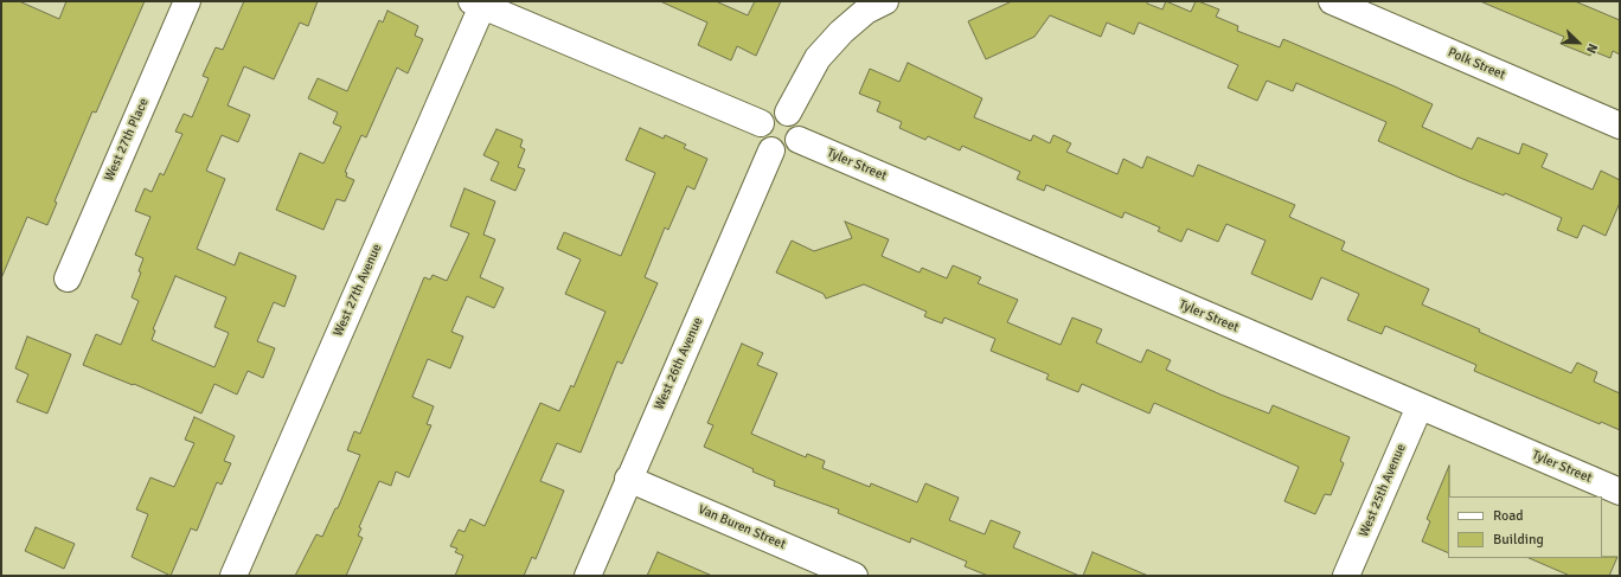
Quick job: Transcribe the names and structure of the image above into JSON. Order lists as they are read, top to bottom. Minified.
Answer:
{"streets":{"street":["Polk Street","West 27th Place","Tyler Street","West 27th Avenue","West 26th Avenue","West 25th Avenue","Van Buren Street"]},"crossings":[["Tyler Street","West 26th Avenue"],["Tyler Street","West 25th Avenue"],["West 26th Avenue","Van Buren Street"]],"legend":["Road","Building"],"north":"bottom right"}
